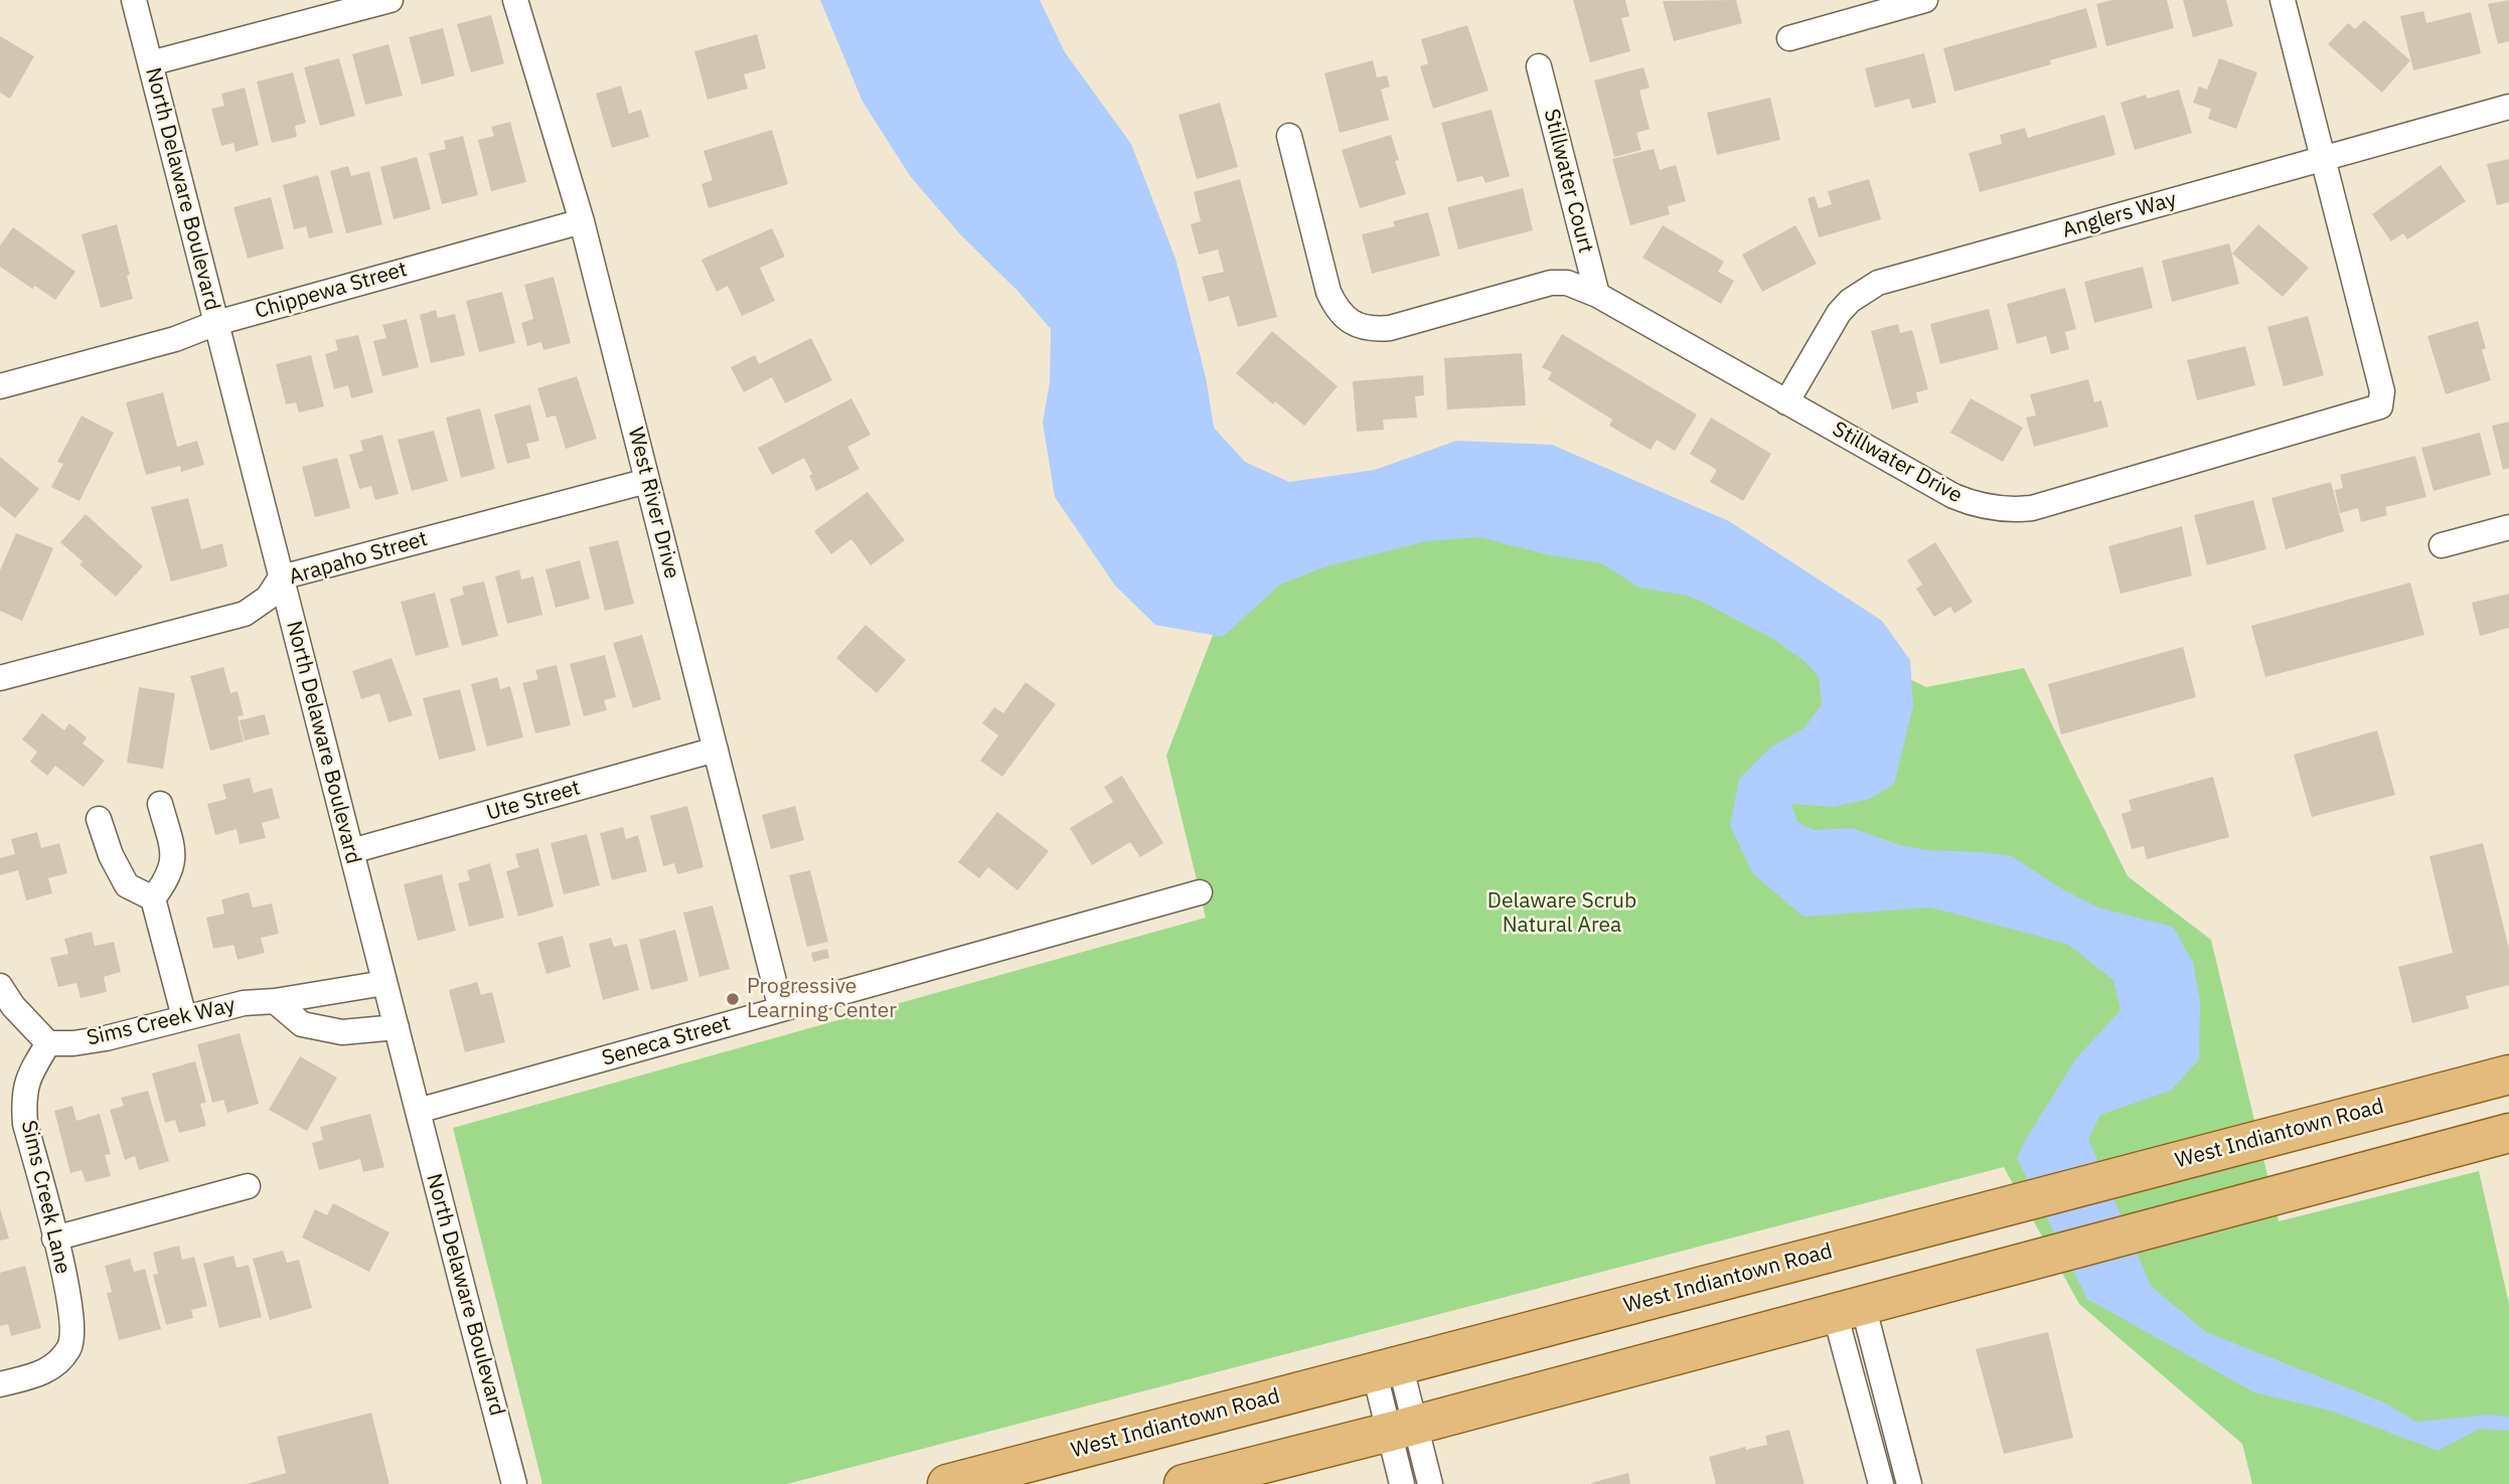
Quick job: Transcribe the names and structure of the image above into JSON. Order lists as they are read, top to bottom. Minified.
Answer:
{"streets":{"main road":["West Indiantown Road"],"street":["Stillwater Court","North Delaware Boulevard","Anglers Way","Chippewa Street","Stillwater Drive","West River Drive","Arapaho Street","Ute Street","Sims Creek Way","Seneca Street","Sims Creek Lane"]},"crossings":[["Stillwater Court","Stillwater Drive"],["North Delaware Boulevard","Chippewa Street"],["North Delaware Boulevard","Arapaho Street"],["North Delaware Boulevard","Ute Street"],["North Delaware Boulevard","Sims Creek Way"],["North Delaware Boulevard","Seneca Street"],["Anglers Way","Stillwater Drive"],["Chippewa Street","West River Drive"],["West River Drive","Arapaho Street"],["West River Drive","Ute Street"],["West River Drive","Seneca Street"],["Sims Creek Way","Sims Creek Lane"]],"parks":["Delaware Scrub Natural Area"],"places":["Progressive Learning Center"]}
